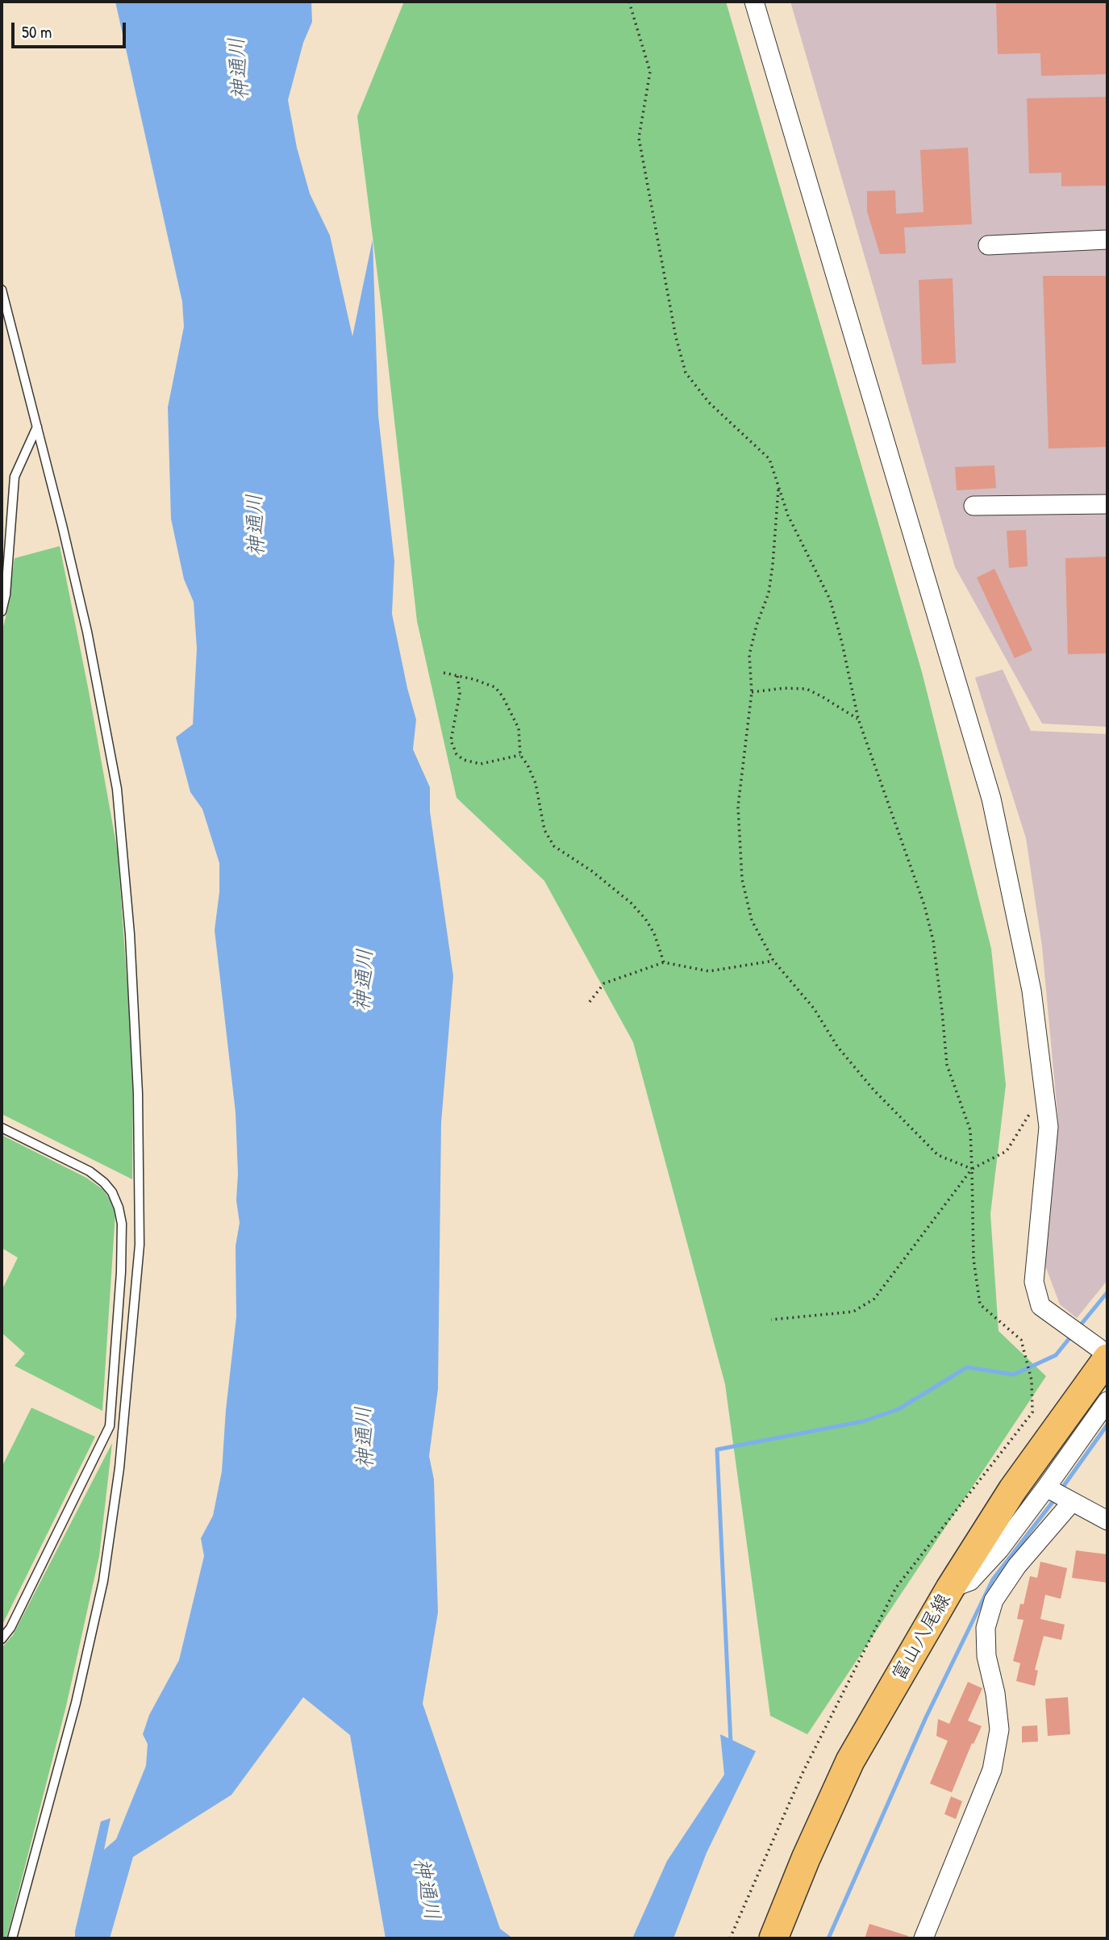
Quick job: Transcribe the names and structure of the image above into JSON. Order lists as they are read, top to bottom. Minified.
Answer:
{"streets":{"main road":["富山八尾線"]},"water":["神通川"],"scale_bar":"50 m"}
